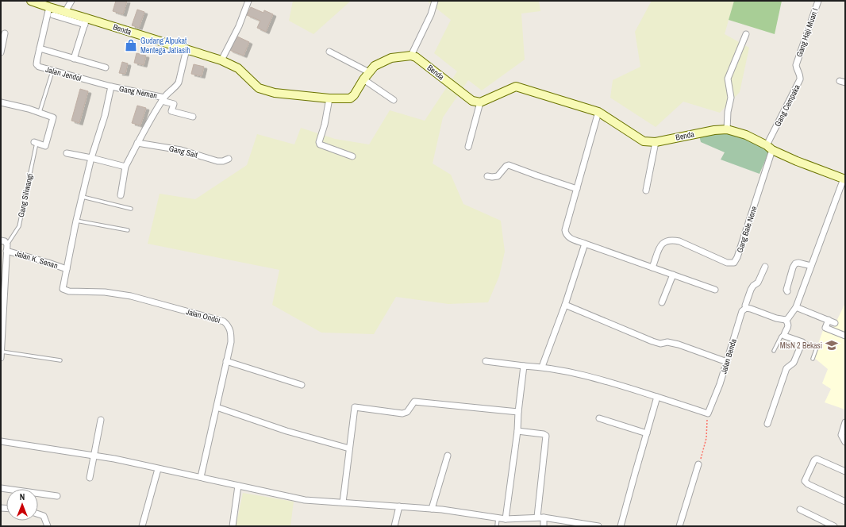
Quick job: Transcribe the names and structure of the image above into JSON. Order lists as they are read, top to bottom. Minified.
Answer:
{"streets":{"street":["Benda","Gang Haji Muan I","Jalan Jendol","Gang Neman","Gang Cempaka","Gang Sait","Gang Bale Nene","Jalan K. Senan","Jalan Ondoi","Jalan Benda"],"lane":["Gang Siliwangi"]},"crossings":[["Benda","Jalan Jendol"],["Benda","Gang Cempaka"],["Benda","Gang Bale Nene"],["Gang Haji Muan I","Gang Cempaka"],["Jalan Jendol","Gang Neman"],["Gang Cempaka","Gang Bale Nene"],["Gang Siliwangi","Jalan K. Senan"],["Jalan K. Senan","Jalan Ondoi"]],"places":{"shop":["Gudang Alpukat Mentega Jatiasih"],"school or university":["MtsN 2 Bekasi"]},"north":"top"}
